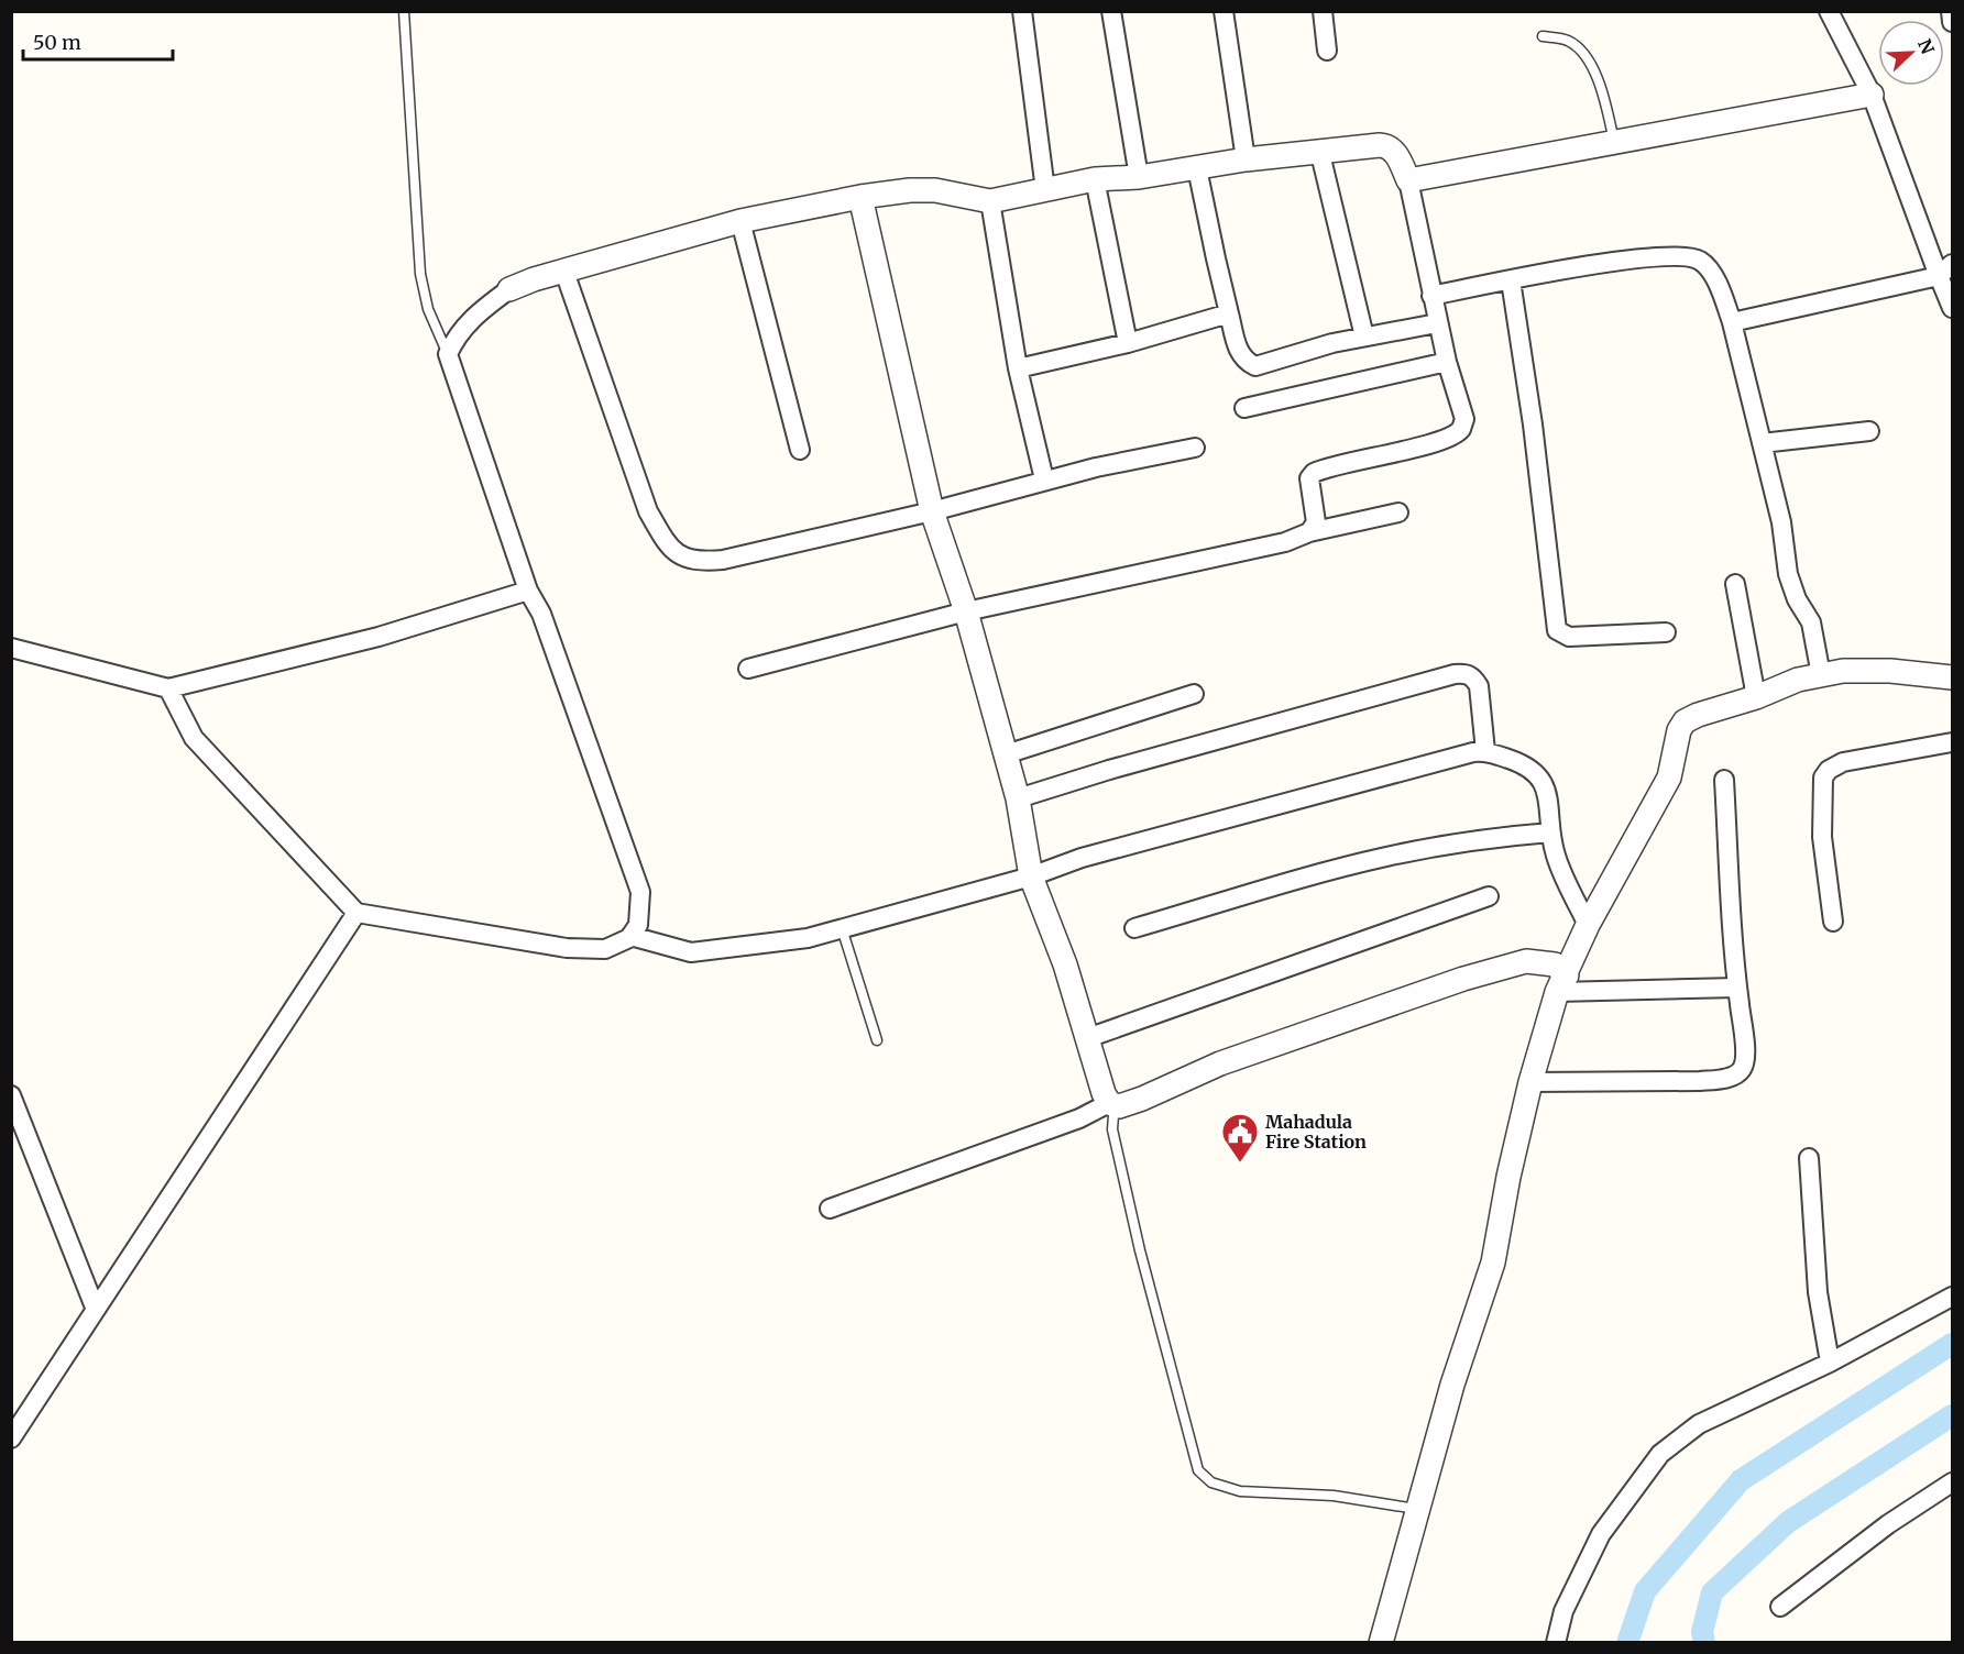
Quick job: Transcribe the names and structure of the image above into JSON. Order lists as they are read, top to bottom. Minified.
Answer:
{"places":{"public building":["Mahadula Fire Station"]},"scale_bar":"50 m","north":"top right"}
